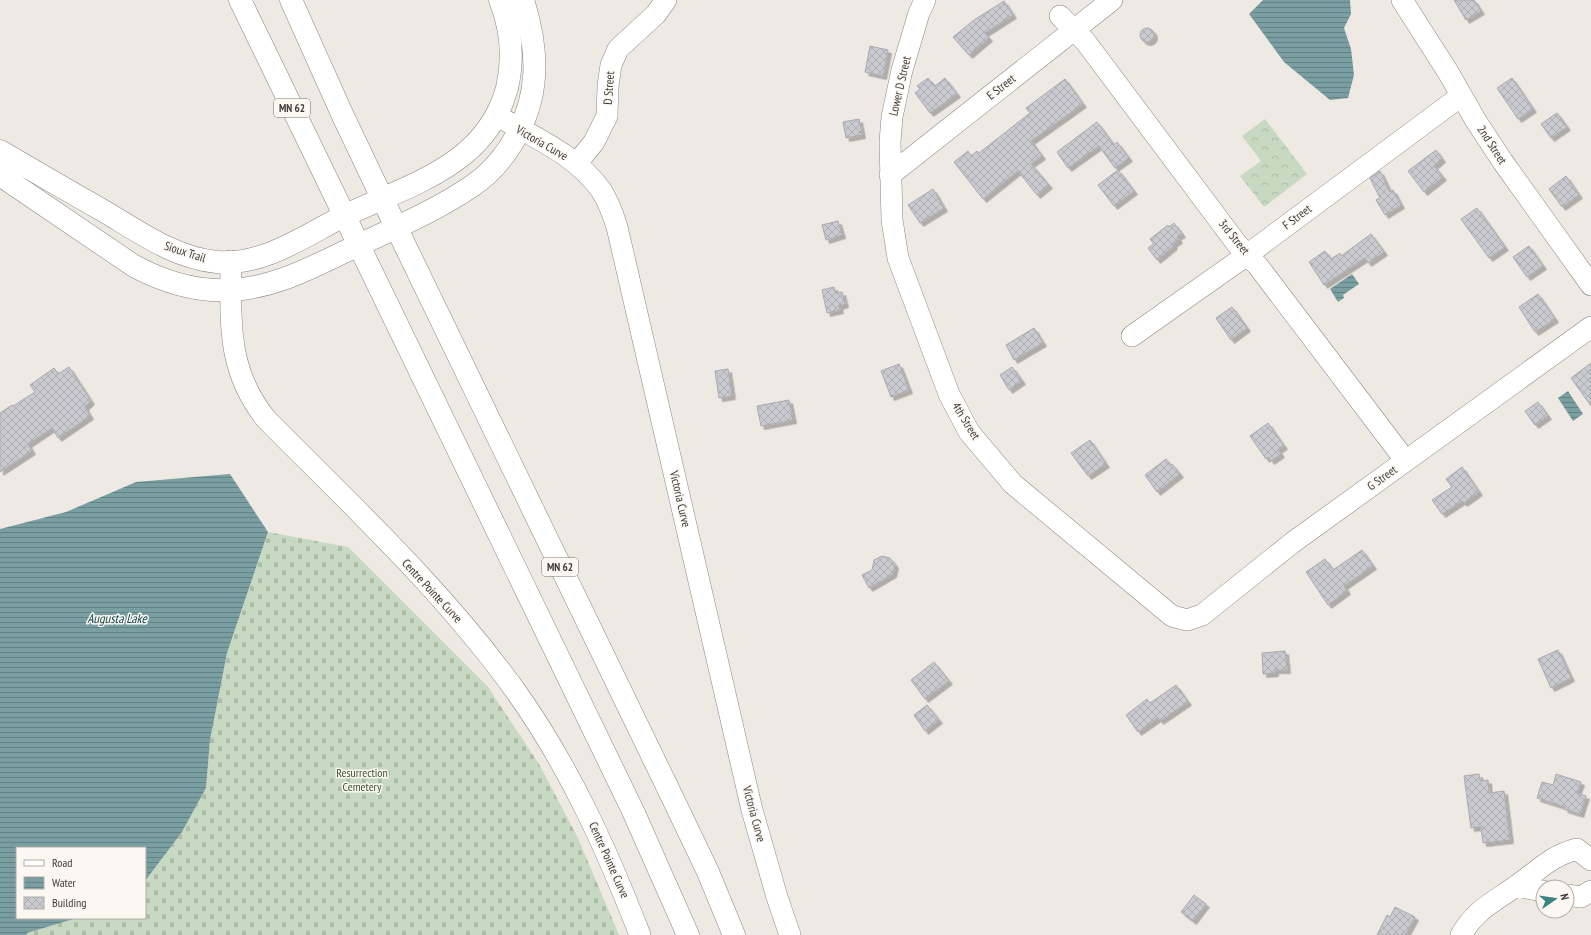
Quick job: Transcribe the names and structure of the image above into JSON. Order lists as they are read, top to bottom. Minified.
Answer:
{"streets":{"main road":["MN 62","Sioux Trail"],"street":["Lower D Street","E Street","D Street","Victoria Curve","2nd Street","F Street","3rd Street","4th Street","G Street","Centre Pointe Curve"]},"crossings":[["Lower D Street","E Street"],["Lower D Street","4th Street"],["E Street","3rd Street"],["E Street","4th Street"],["D Street","Victoria Curve"],["MN 62","Sioux Trail"],["Victoria Curve","Sioux Trail"],["2nd Street","F Street"],["F Street","3rd Street"],["3rd Street","G Street"],["Sioux Trail","Centre Pointe Curve"],["4th Street","G Street"]],"water":["Augusta Lake"],"parks":["Resurrection Cemetery"],"legend":["Road","Water","Building"],"north":"right"}
